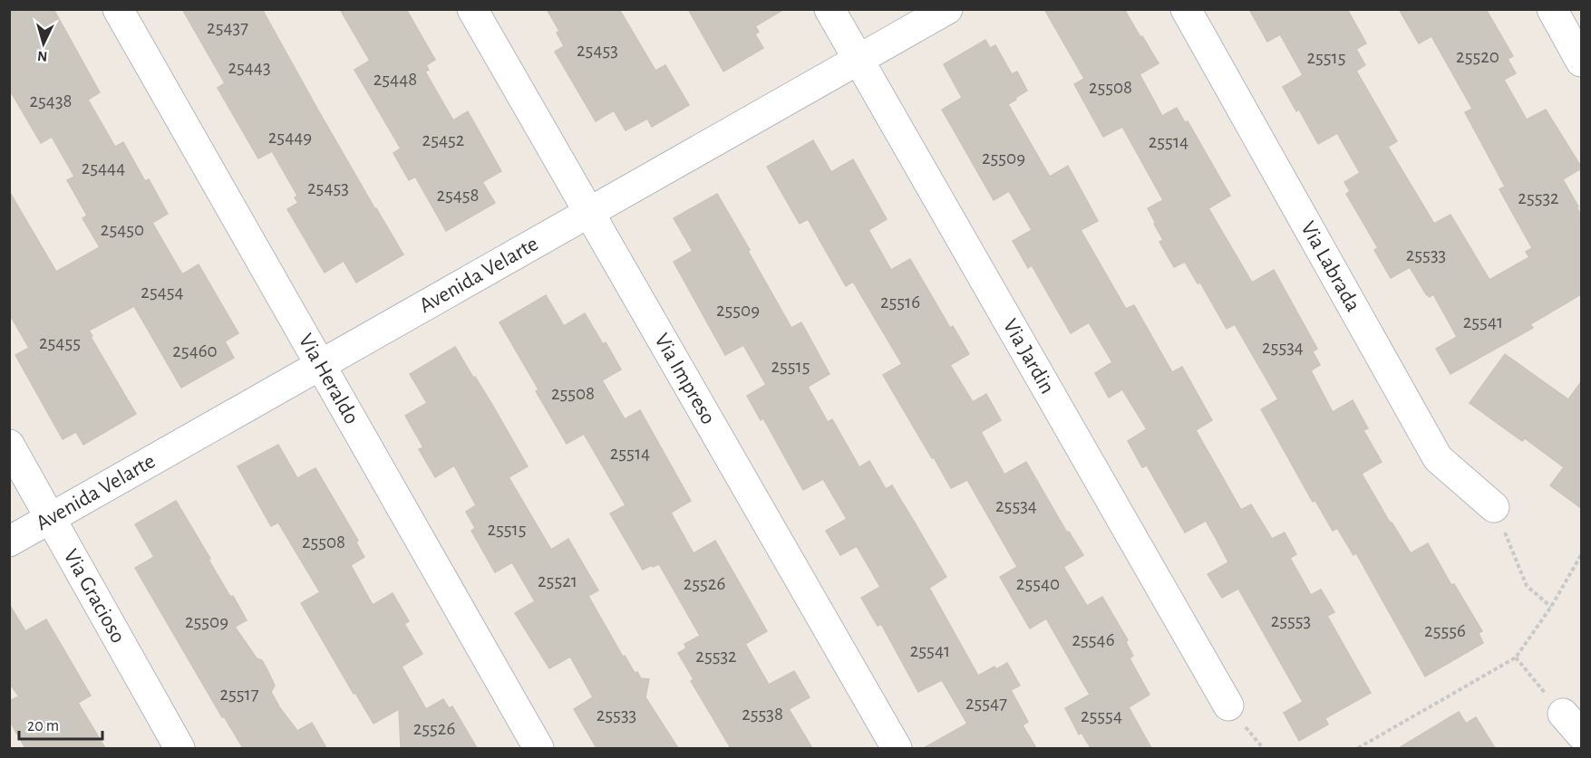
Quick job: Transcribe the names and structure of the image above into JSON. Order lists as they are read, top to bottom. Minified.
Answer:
{"streets":{"street":["Via Labrada","Avenida Velarte","Via Jardin","Via Heraldo","Via Impreso","Via Gracioso"]},"crossings":[["Avenida Velarte","Via Jardin"],["Avenida Velarte","Via Heraldo"],["Avenida Velarte","Via Impreso"],["Avenida Velarte","Via Gracioso"]],"house_numbers":["25437","25453","25520","25515","25443","25448","25508","25438","25449","25452","25514","25509","25444","25453","25458","25532","25450","25533","25454","25516","25509","25541","25455","25534","25460","25515","25508","25514","25534","25515","25508","25521","25526","25540","25553","25509","25556","25546","25541","25532","25517","25547","25538","25533","25554","25526"],"scale_bar":"20 m","north":"bottom"}
